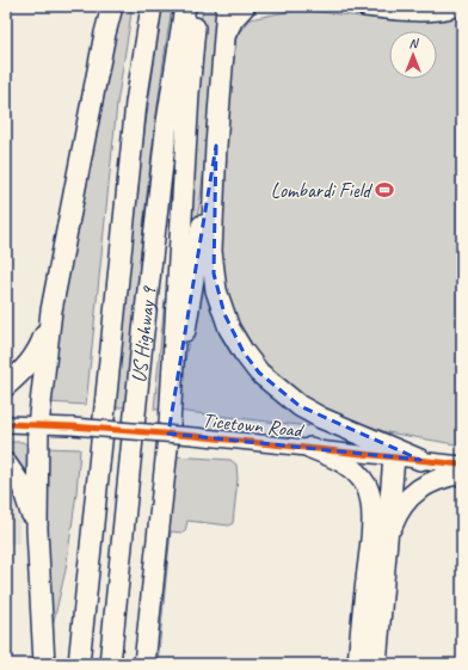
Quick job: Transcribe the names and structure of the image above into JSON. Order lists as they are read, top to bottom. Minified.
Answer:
{"streets":{"highway":["US Highway 9"],"street":["Ticetown Road"]},"places":{"sports":["Lombardi Field"]},"north":"top"}
